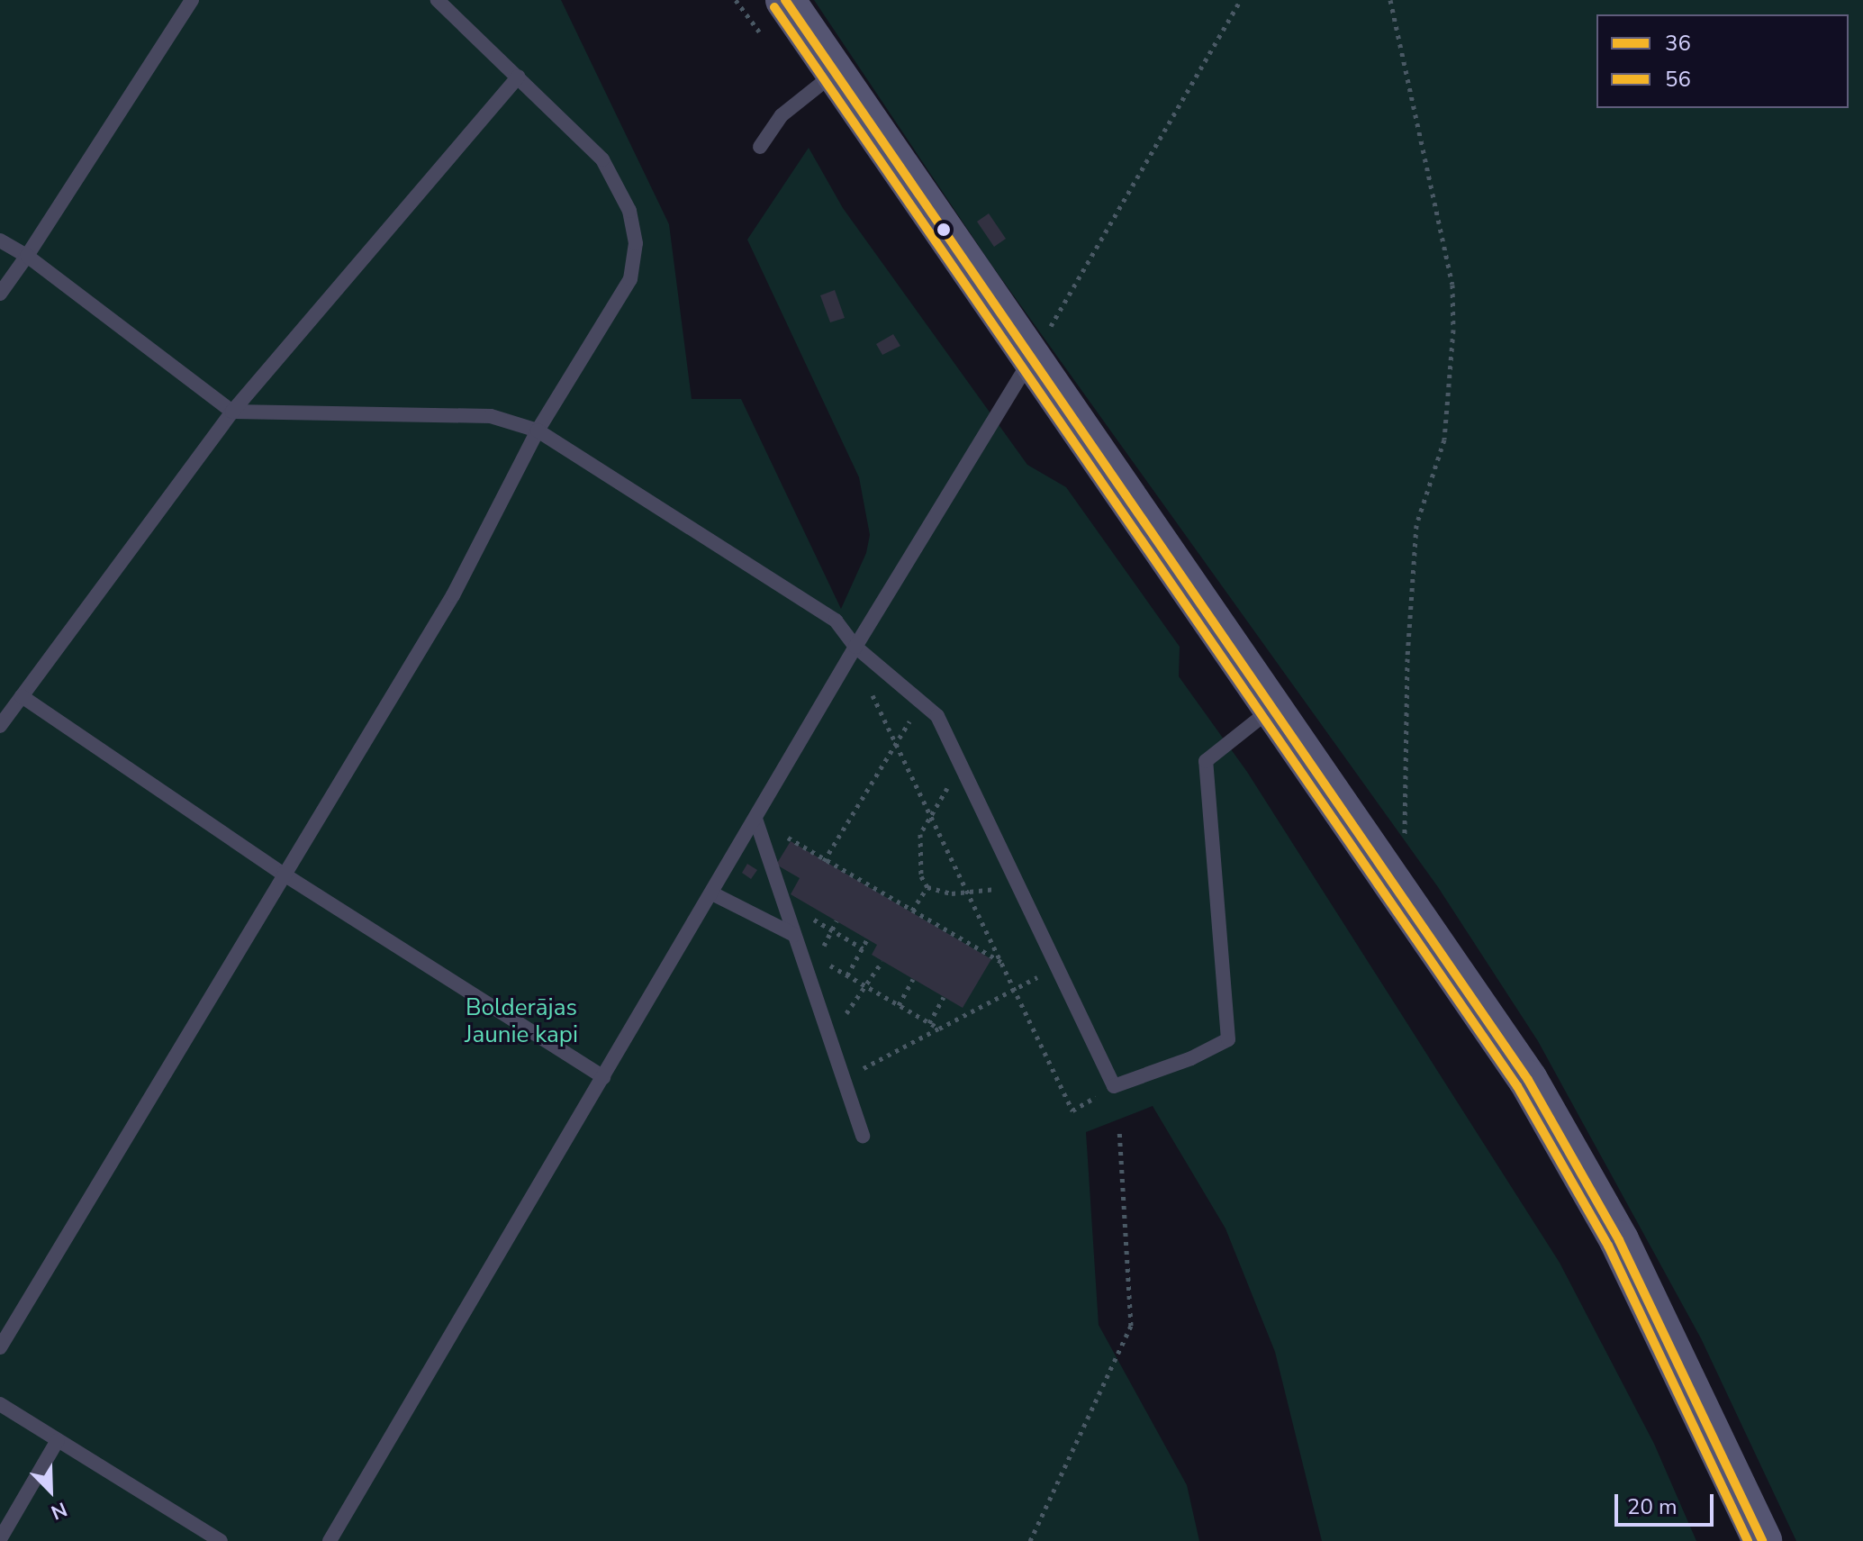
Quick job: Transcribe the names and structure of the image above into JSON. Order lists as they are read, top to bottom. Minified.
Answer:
{"parks":["Bolderājas Jaunie kapi"],"lines":["transit line 36","transit line 56"],"legend":["36","56"],"scale_bar":"20 m","north":"bottom right"}
